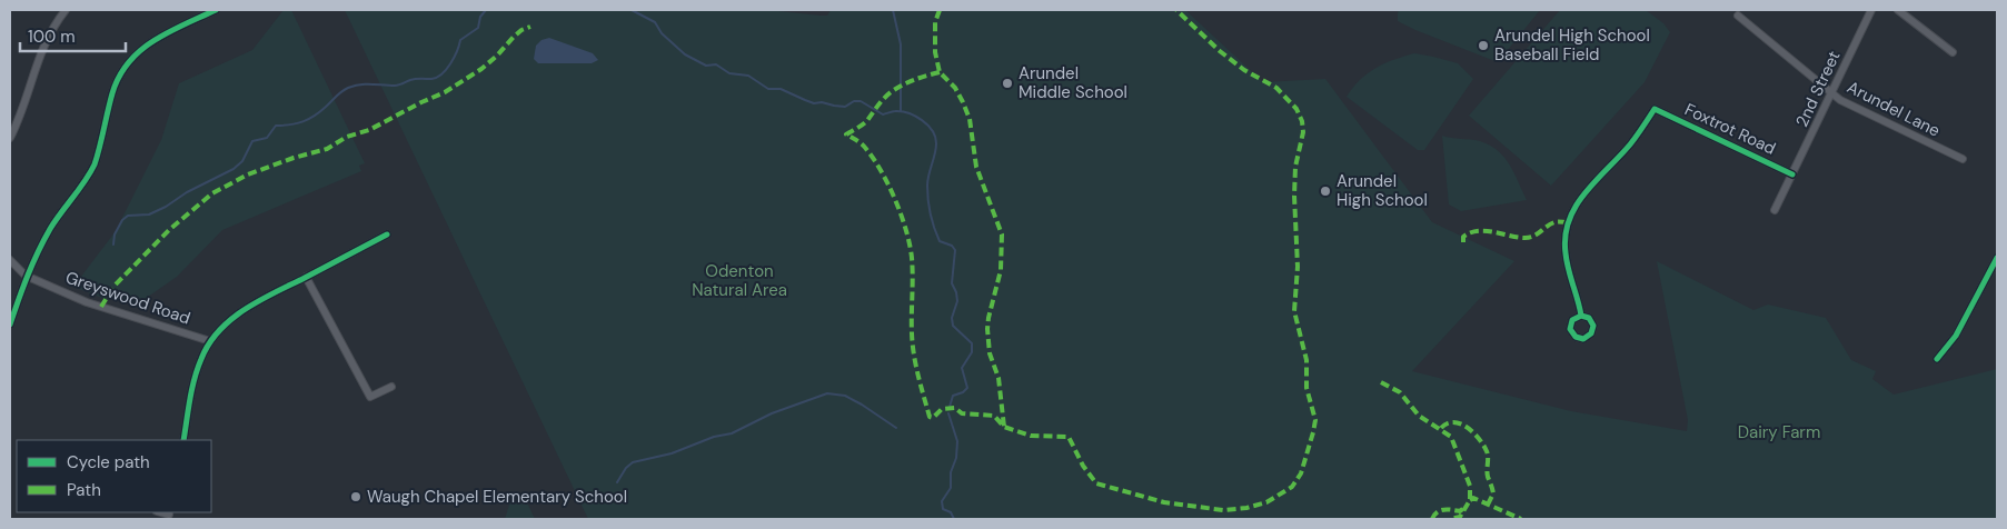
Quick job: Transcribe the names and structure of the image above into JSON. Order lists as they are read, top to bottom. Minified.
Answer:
{"streets":{"street":["2nd Street","Arundel Lane","Foxtrot Road","Greyswood Road"]},"crossings":[["2nd Street","Arundel Lane"],["2nd Street","Foxtrot Road"]],"parks":["Odenton Natural Area","Dairy Farm"],"places":["Arundel High School Baseball Field","Arundel Middle School","Arundel High School","Waugh Chapel Elementary School"],"legend":["Cycle path","Path"],"scale_bar":"100 m"}
